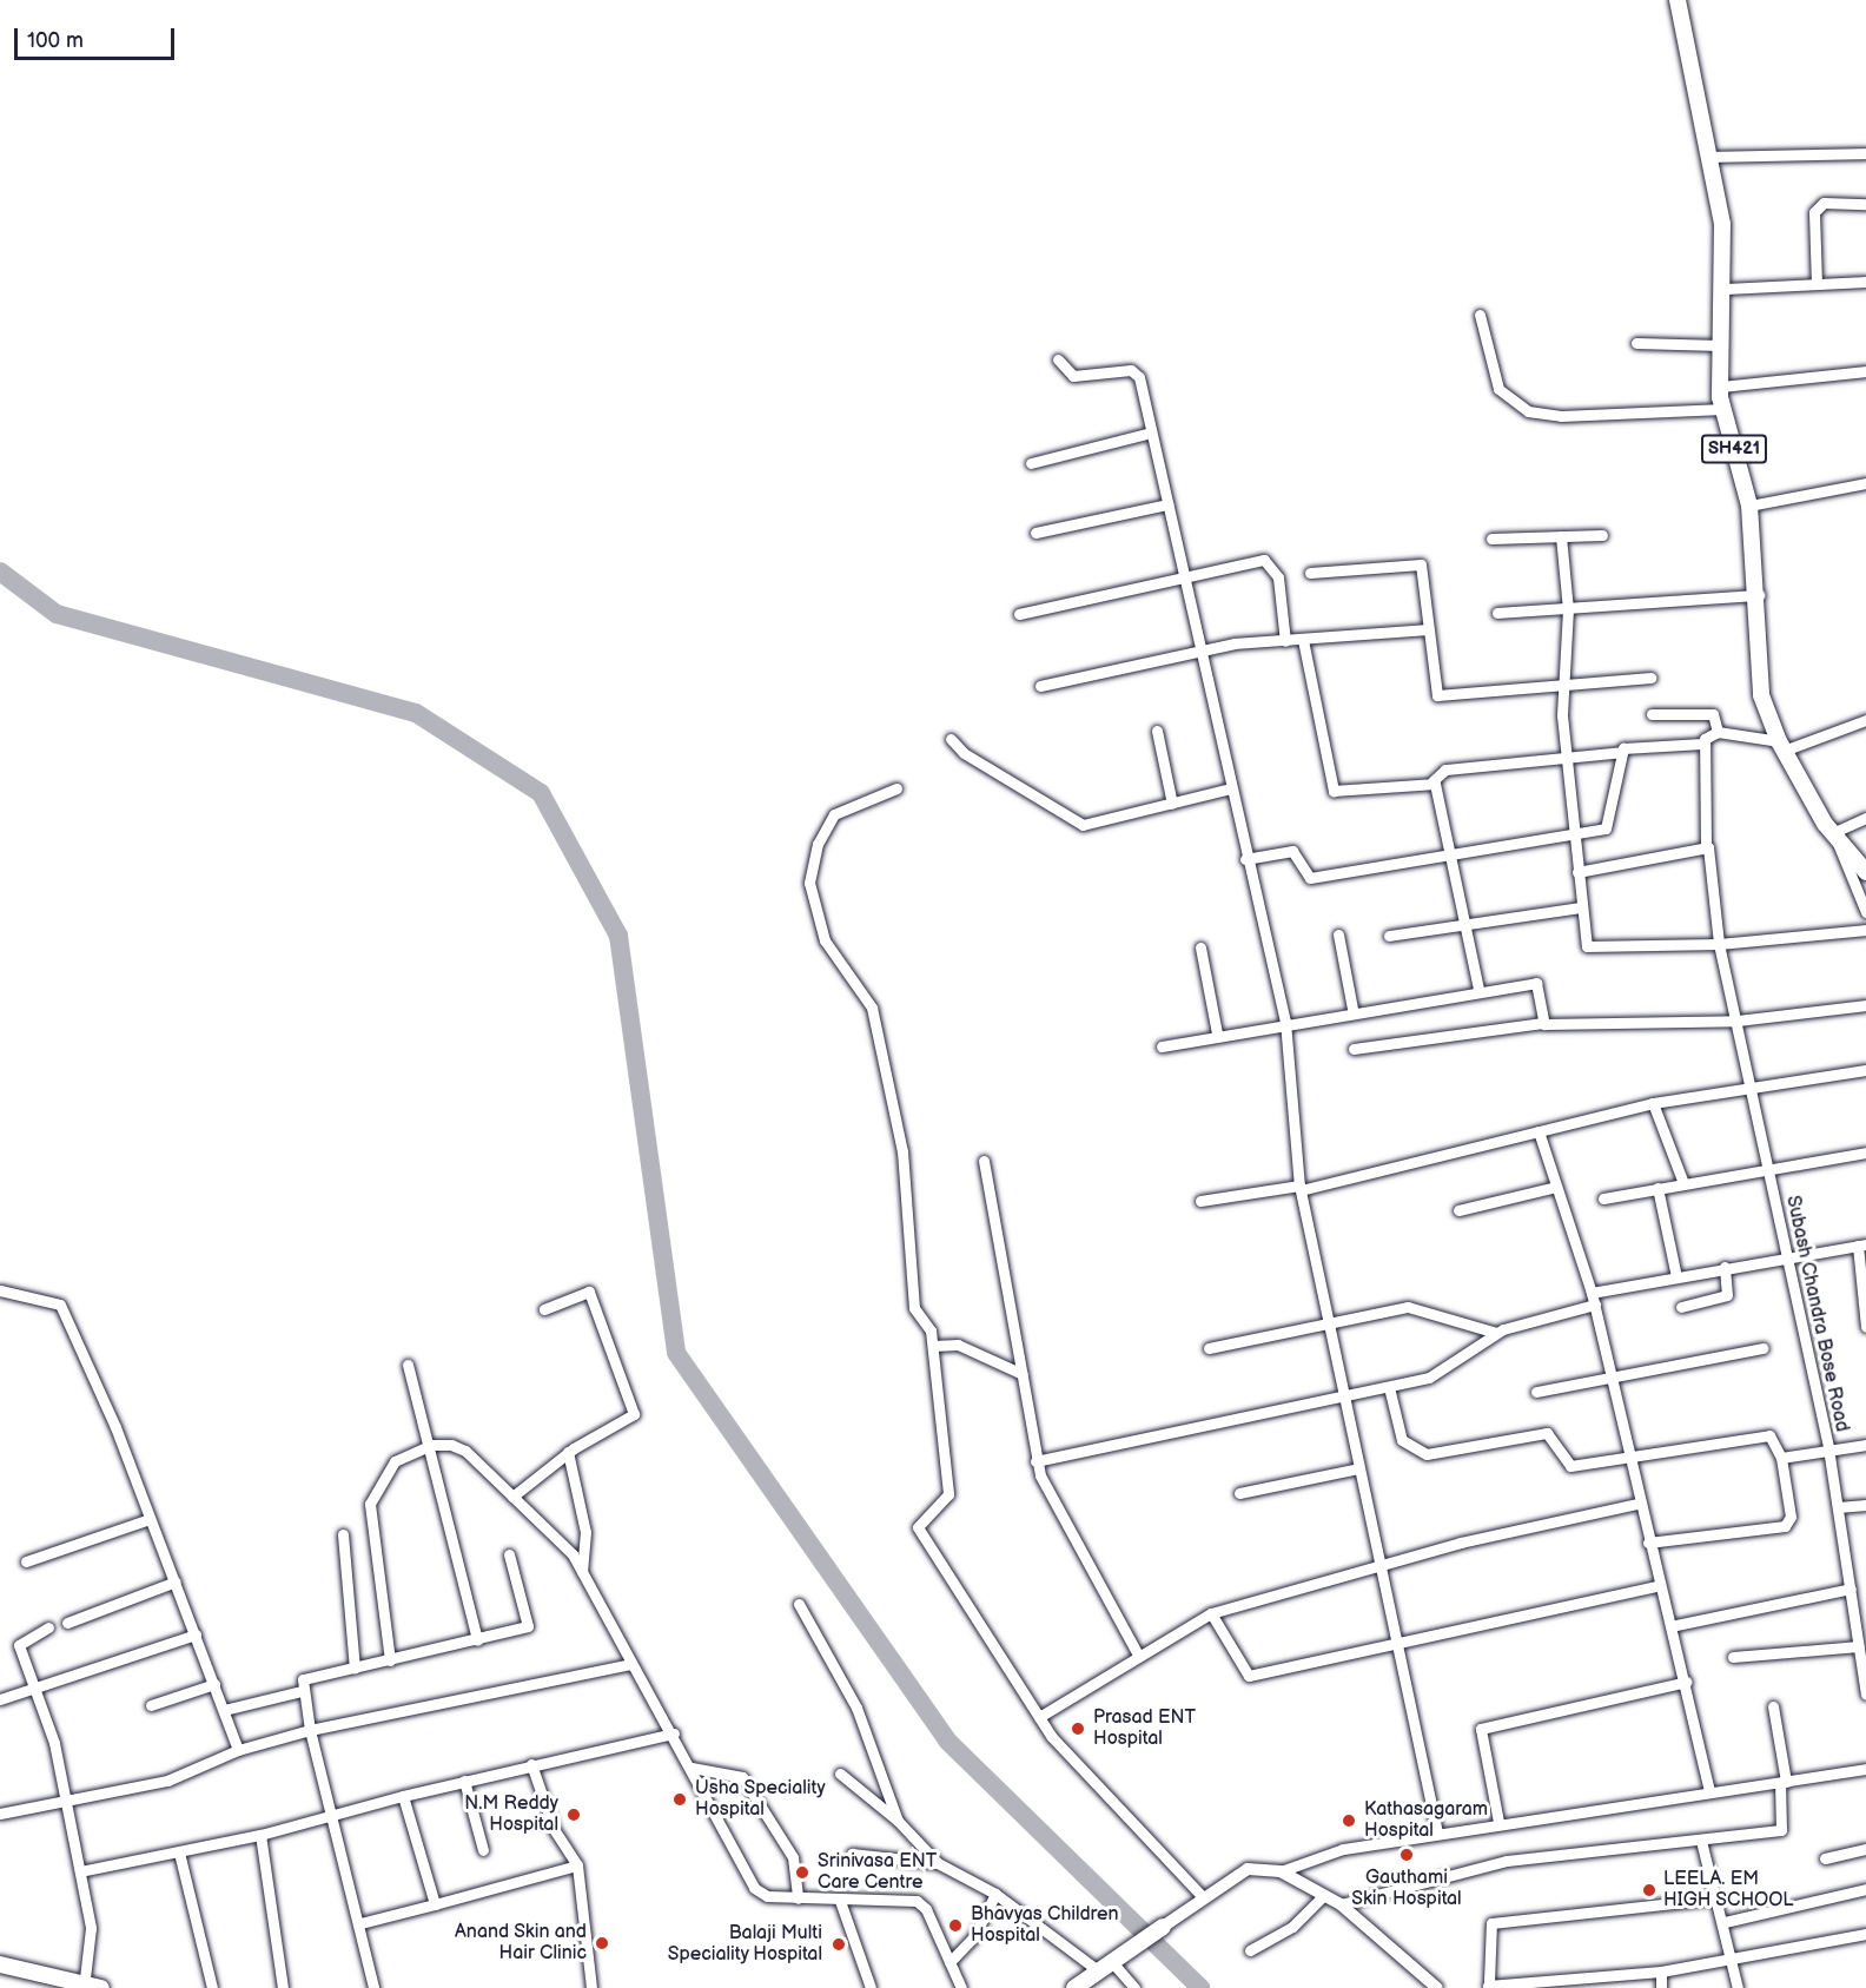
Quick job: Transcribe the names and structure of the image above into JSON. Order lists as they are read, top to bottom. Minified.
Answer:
{"streets":{"main road":["SH421"],"street":["Subash Chandra Bose Road"]},"places":["Prasad ENT Hospital","Usha Speciality Hospital","N.M Reddy Hospital","Kathasagaram Hospital","Gauthami Skin Hospital","Srinivasa ENT Care Centre","LEELA. EM HIGH SCHOOL","Bhavyas Children Hospital","Anand Skin and Hair Clinic","Balaji Multi Speciality Hospital"],"scale_bar":"100 m"}
